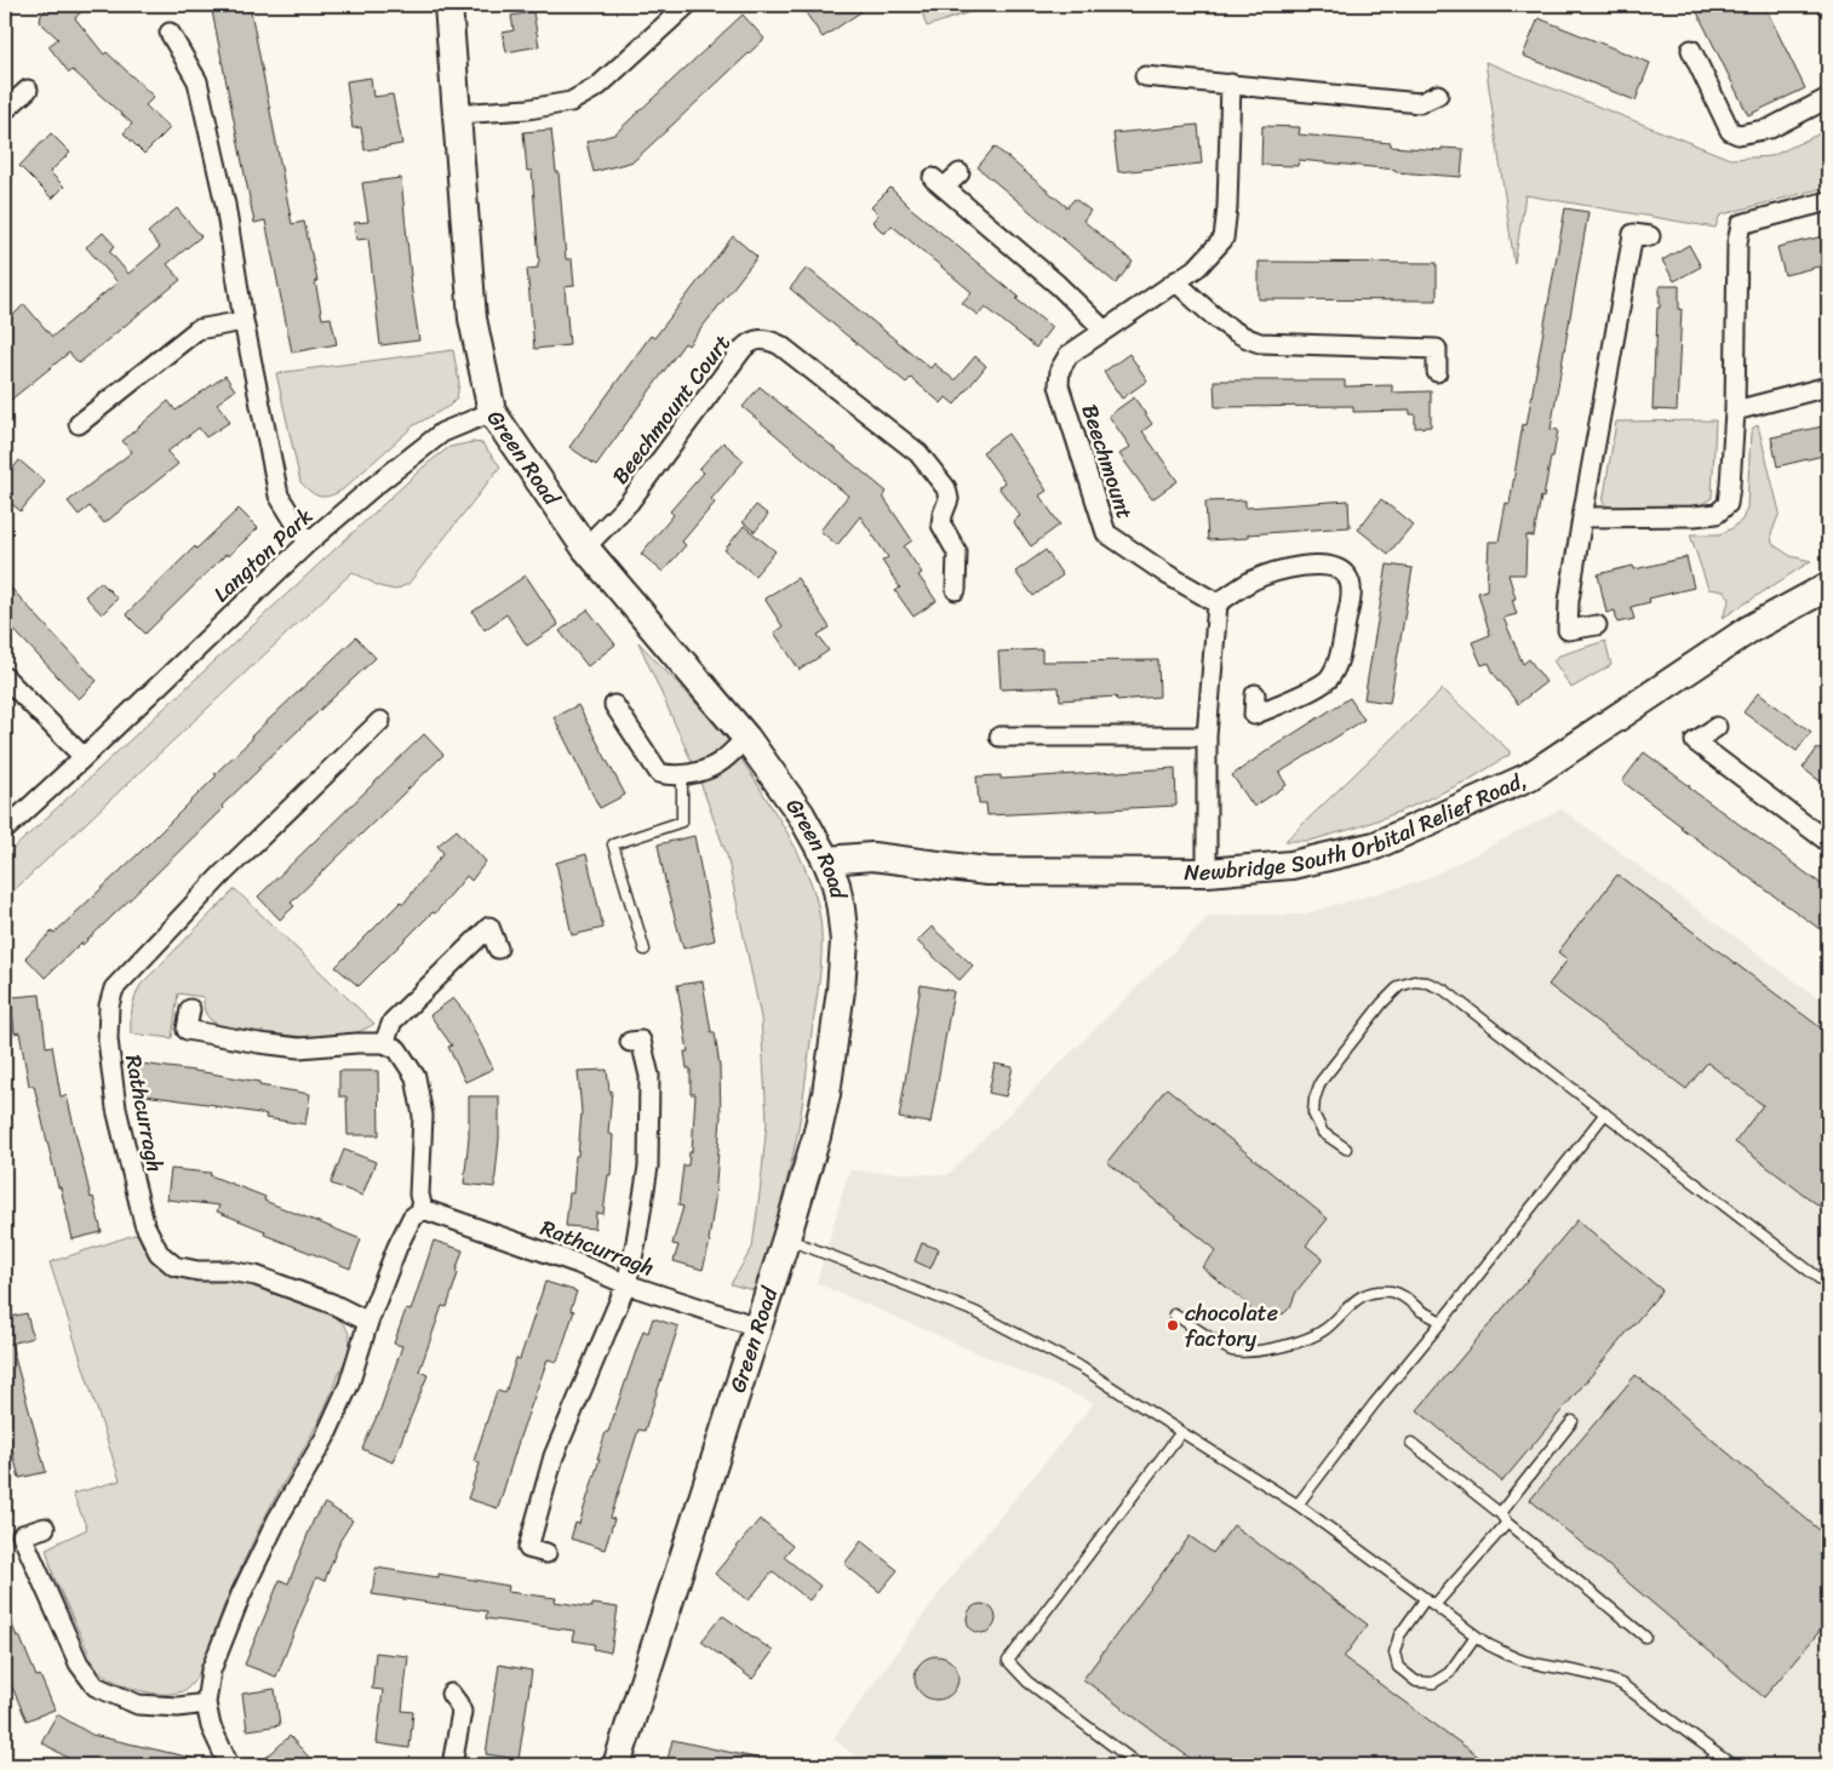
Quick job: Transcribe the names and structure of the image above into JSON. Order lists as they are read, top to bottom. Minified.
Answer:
{"streets":{"street":["Beechmount Court","Green Road","Beechmount","Langton Park","Newbridge South Orbital Relief Road,","Rathcurragh"]},"crossings":[["Beechmount Court","Green Road"],["Green Road","Langton Park"],["Green Road","Newbridge South Orbital Relief Road,"],["Green Road","Rathcurragh"]],"places":["chocolate factory"]}
